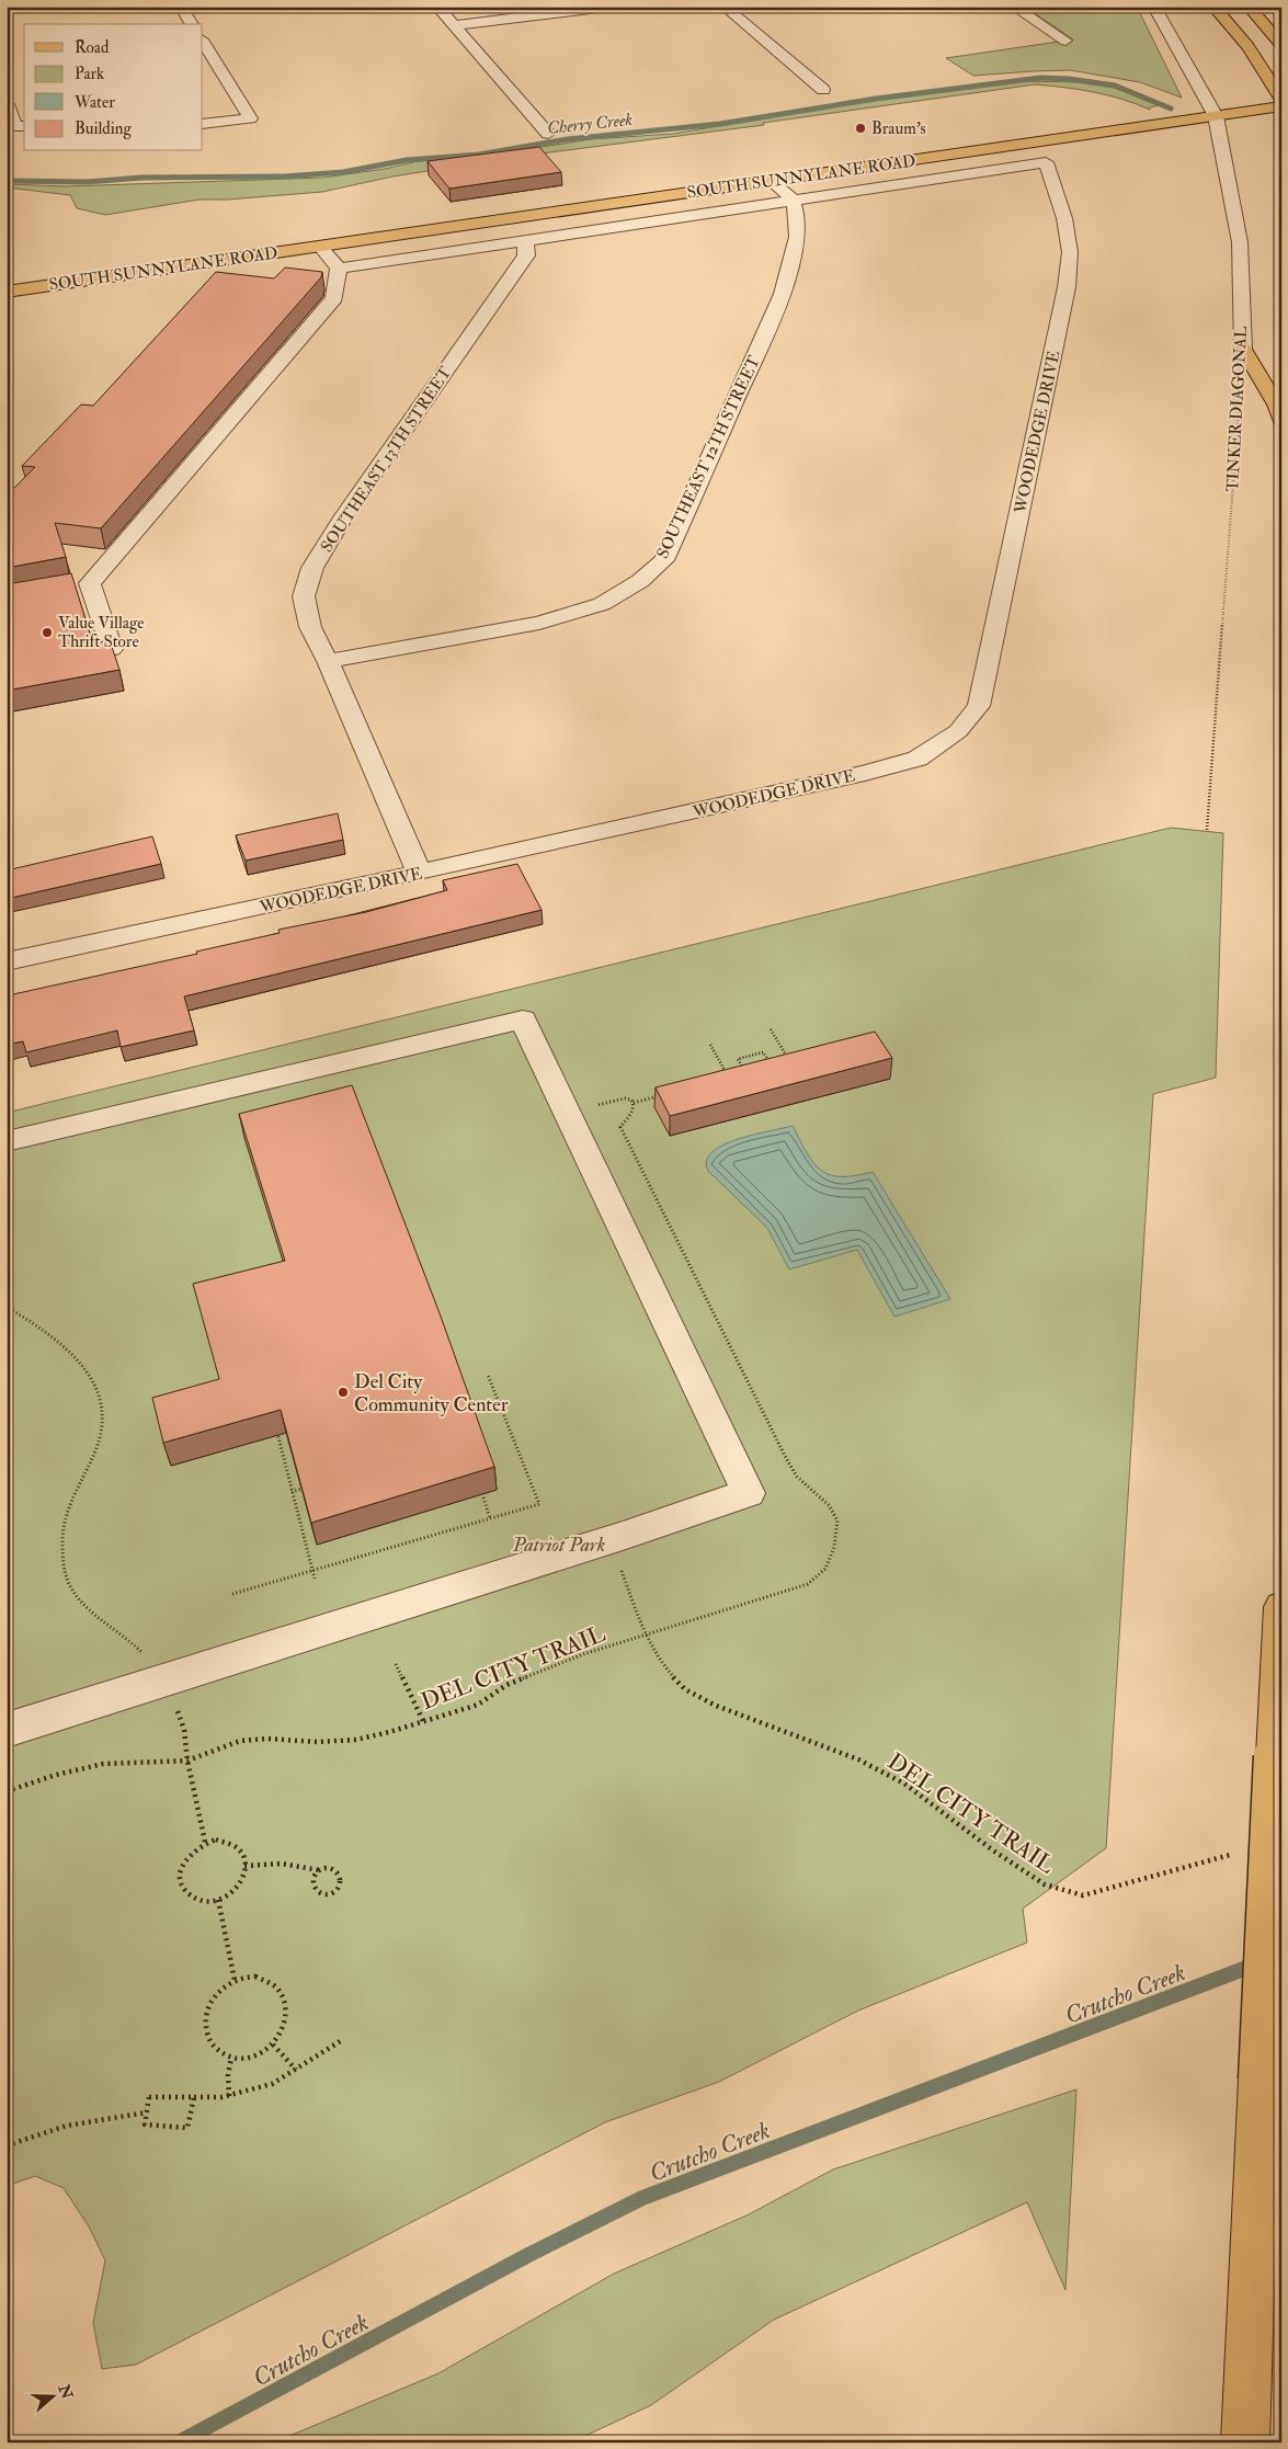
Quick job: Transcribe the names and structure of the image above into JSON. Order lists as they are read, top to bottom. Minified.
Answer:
{"streets":{"main road":["SOUTH SUNNYLANE ROAD"],"street":["TINKER DIAGONAL","WOODEDGE DRIVE","SOUTHEAST 12TH STREET","SOUTHEAST 13TH STREET"],"path":["DEL CITY TRAIL"]},"crossings":[["SOUTH SUNNYLANE ROAD","TINKER DIAGONAL"],["SOUTH SUNNYLANE ROAD","WOODEDGE DRIVE"],["SOUTH SUNNYLANE ROAD","SOUTHEAST 12TH STREET"],["SOUTH SUNNYLANE ROAD","SOUTHEAST 13TH STREET"],["WOODEDGE DRIVE","SOUTHEAST 13TH STREET"],["SOUTHEAST 12TH STREET","SOUTHEAST 13TH STREET"]],"water":["Cherry Creek","Crutcho Creek"],"parks":["Patriot Park"],"places":["Braum's","Value Village Thrift Store","Del City Community Center"],"legend":["Road","Park","Water","Building"],"north":"right"}
